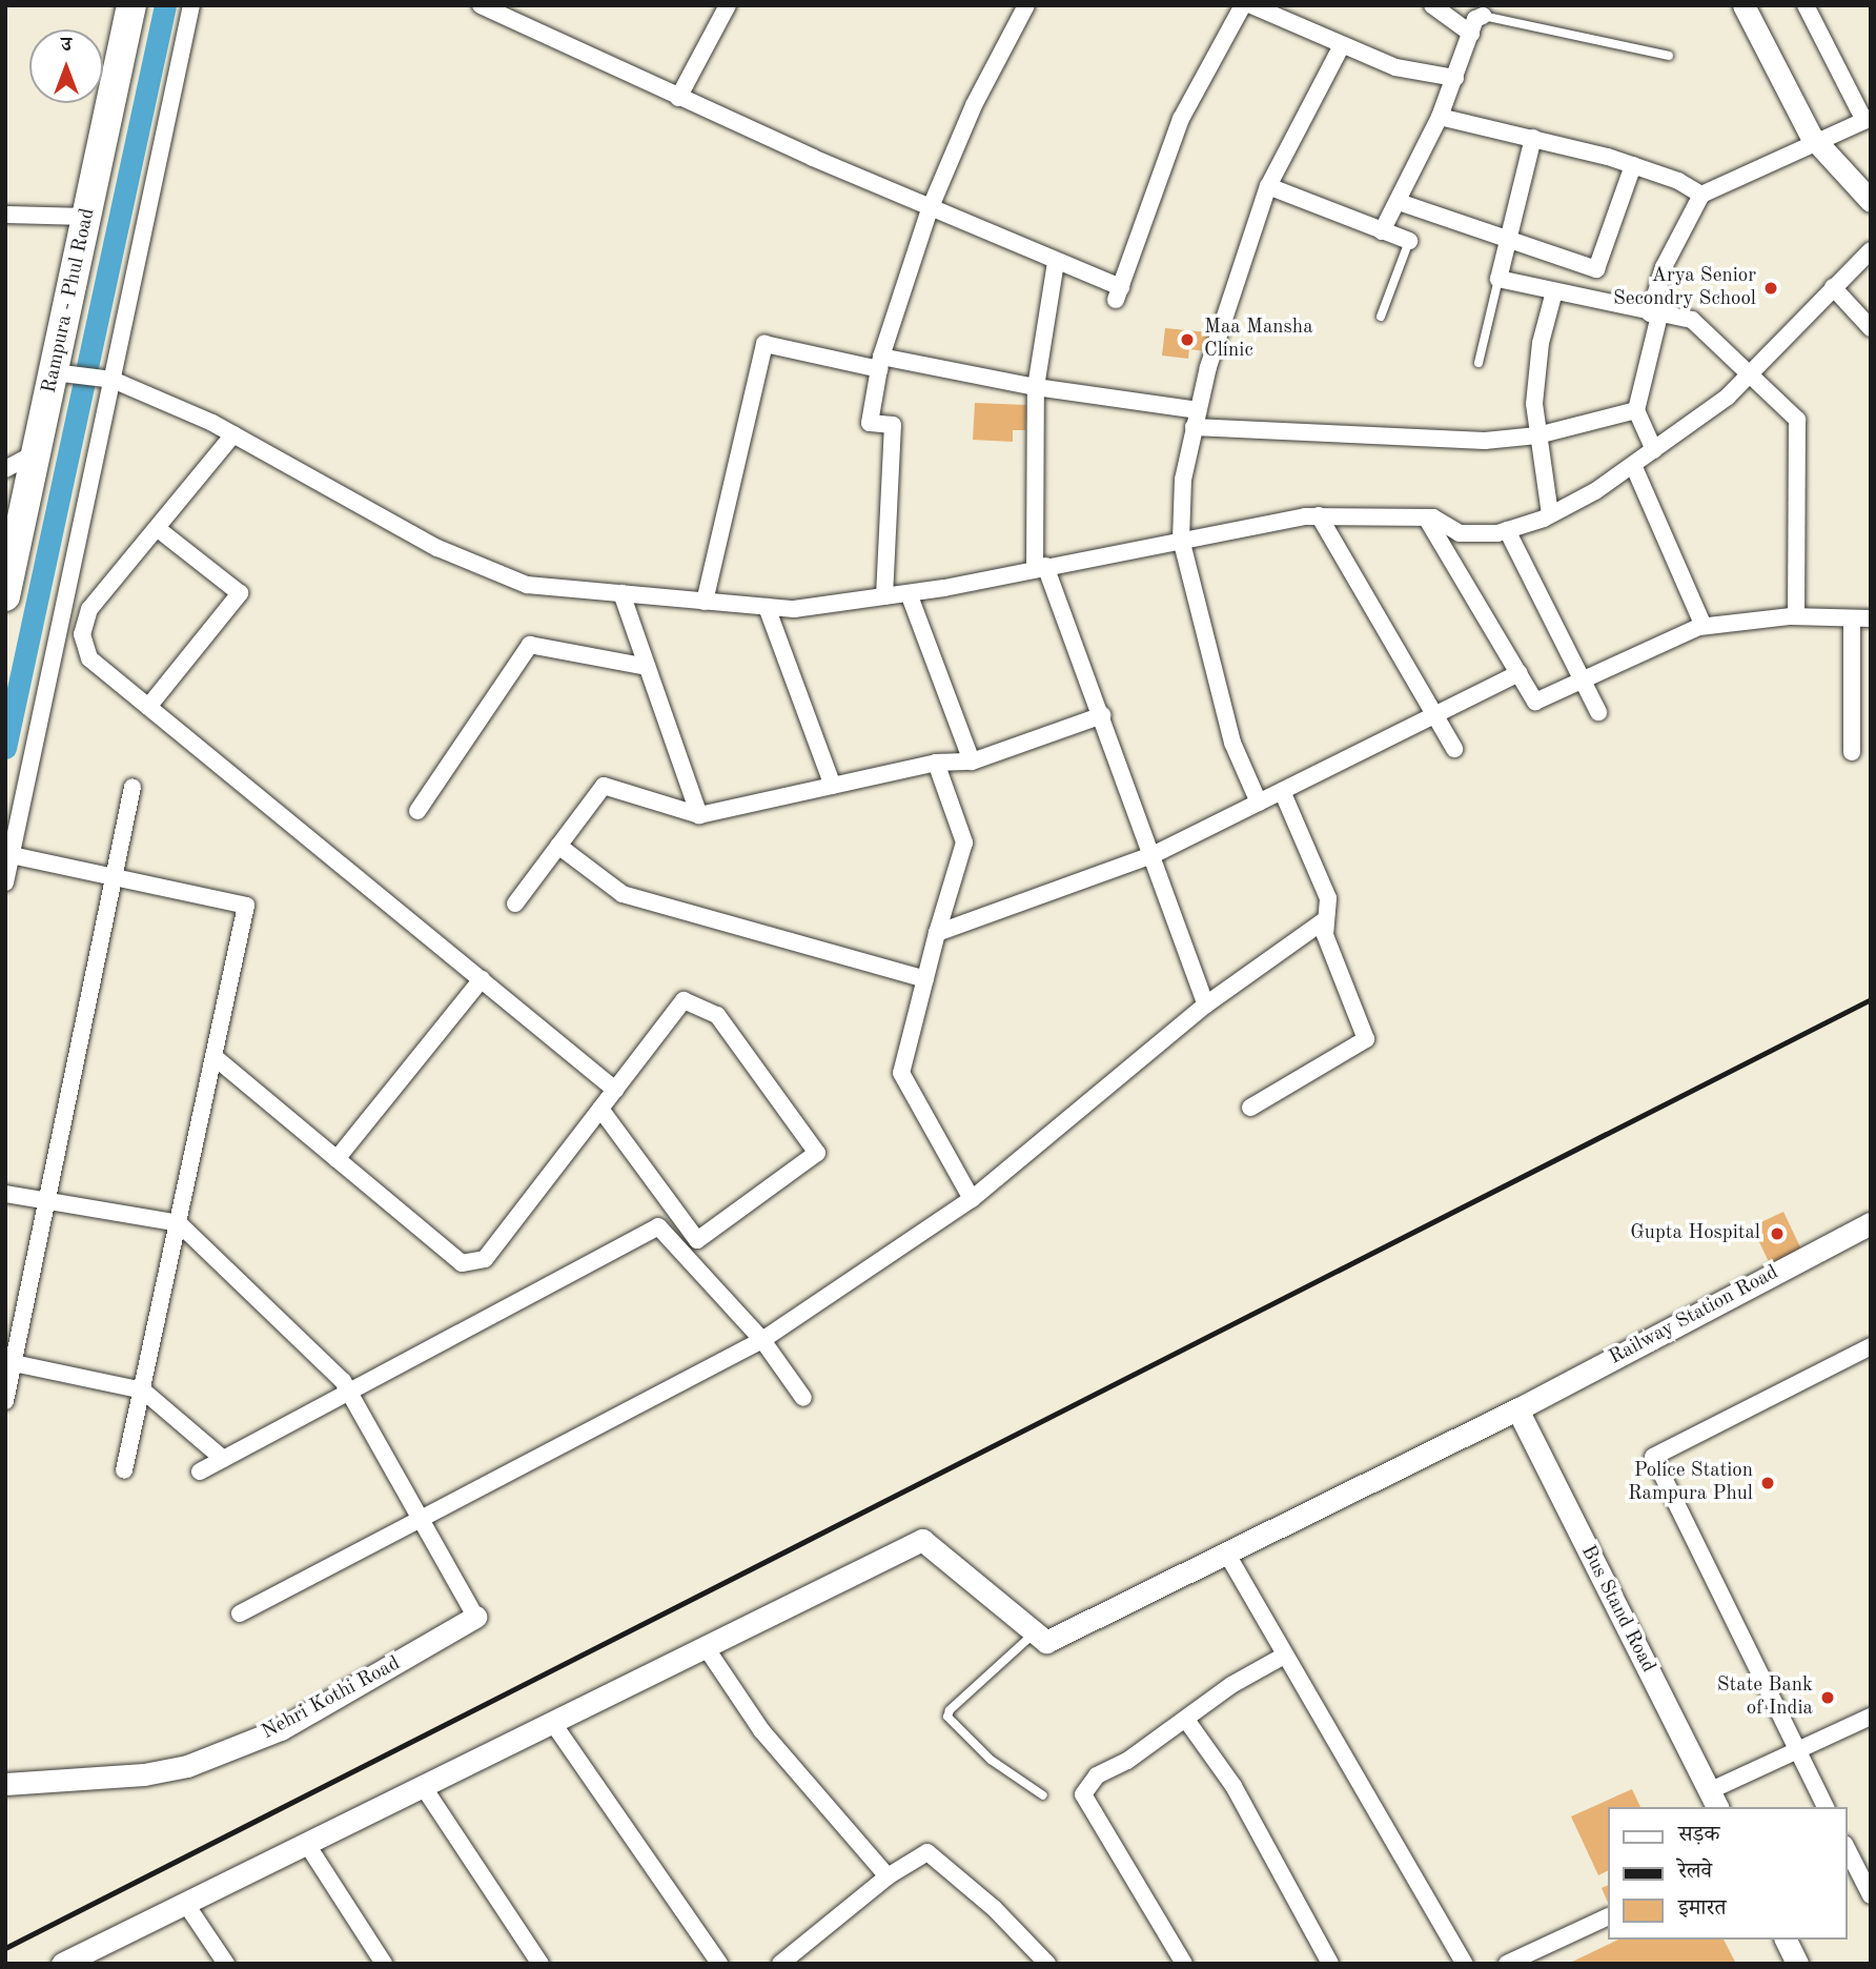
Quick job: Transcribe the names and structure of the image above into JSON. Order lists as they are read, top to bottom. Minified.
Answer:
{"streets":{"highway":["Rampura - Phul Road"],"street":["Railway Station Road","Bus Stand Road","Nehri Kothi Road"]},"crossings":[["Railway Station Road","Bus Stand Road"]],"places":["Arya Senior Secondry School","Maa Mansha Clinic","Gupta Hospital","Police Station Rampura Phul","State Bank of India"],"legend":["सड़क","रेलवे","इमारत"],"north":"top"}
